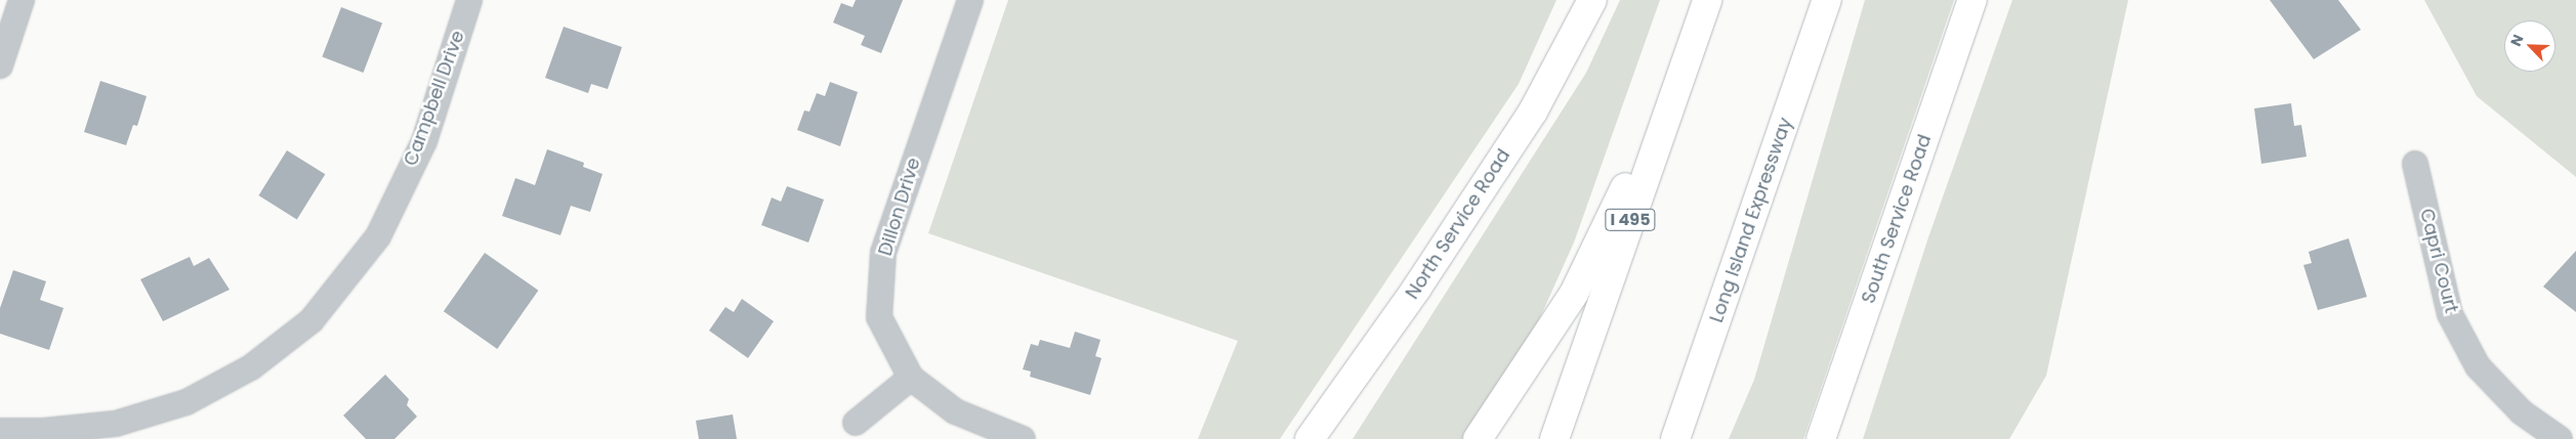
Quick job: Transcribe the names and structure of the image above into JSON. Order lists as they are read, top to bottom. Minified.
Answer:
{"streets":{"main road":["South Service Road","I 495","Long Island Expressway","North Service Road"],"street":["Campbell Drive","Dillon Drive","Capri Court"]},"north":"top left"}
